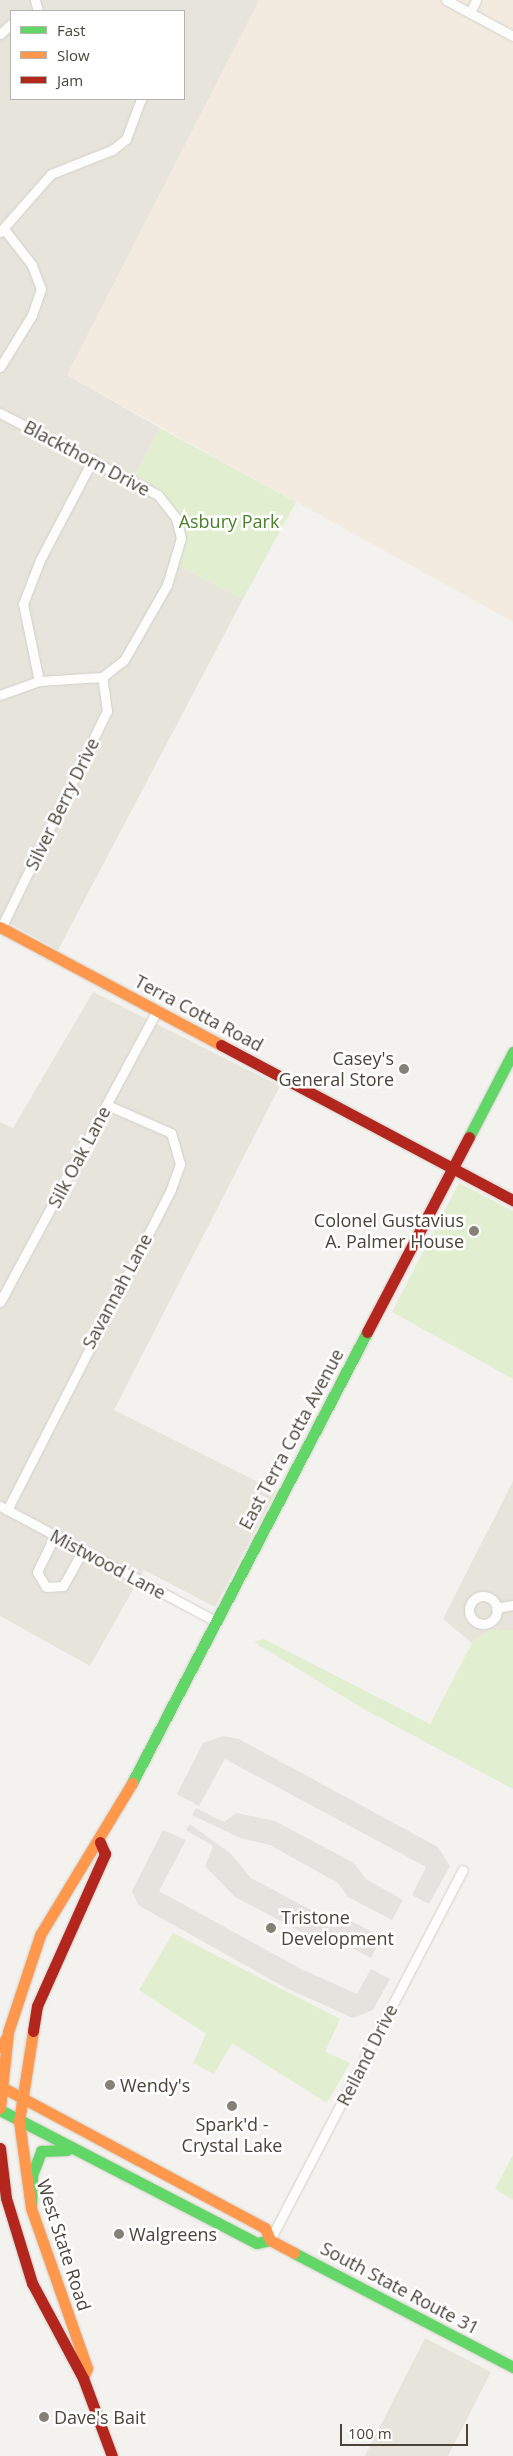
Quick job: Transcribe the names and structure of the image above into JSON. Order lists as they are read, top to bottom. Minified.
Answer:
{"streets":{"main road":["Terra Cotta Road","East Terra Cotta Avenue","West State Road","South State Route 31"],"street":["Blackthorn Drive","Silver Berry Drive","Silk Oak Lane","Savannah Lane","Mistwood Lane","Reiland Drive"]},"crossings":[["Blackthorn Drive","Silver Berry Drive"],["Silver Berry Drive","Terra Cotta Road"],["Terra Cotta Road","Silk Oak Lane"],["Terra Cotta Road","East Terra Cotta Avenue"],["Silk Oak Lane","Savannah Lane"],["Savannah Lane","Mistwood Lane"],["East Terra Cotta Avenue","Mistwood Lane"],["East Terra Cotta Avenue","West State Road"],["East Terra Cotta Avenue","South State Route 31"],["Reiland Drive","South State Route 31"]],"parks":["Asbury Park"],"places":["Casey's General Store","Colonel Gustavius A. Palmer House","Tristone Development","Wendy's","Spark'd - Crystal Lake","Walgreens","Dave's Bait"],"legend":["Fast","Slow","Jam"],"scale_bar":"100 m"}
